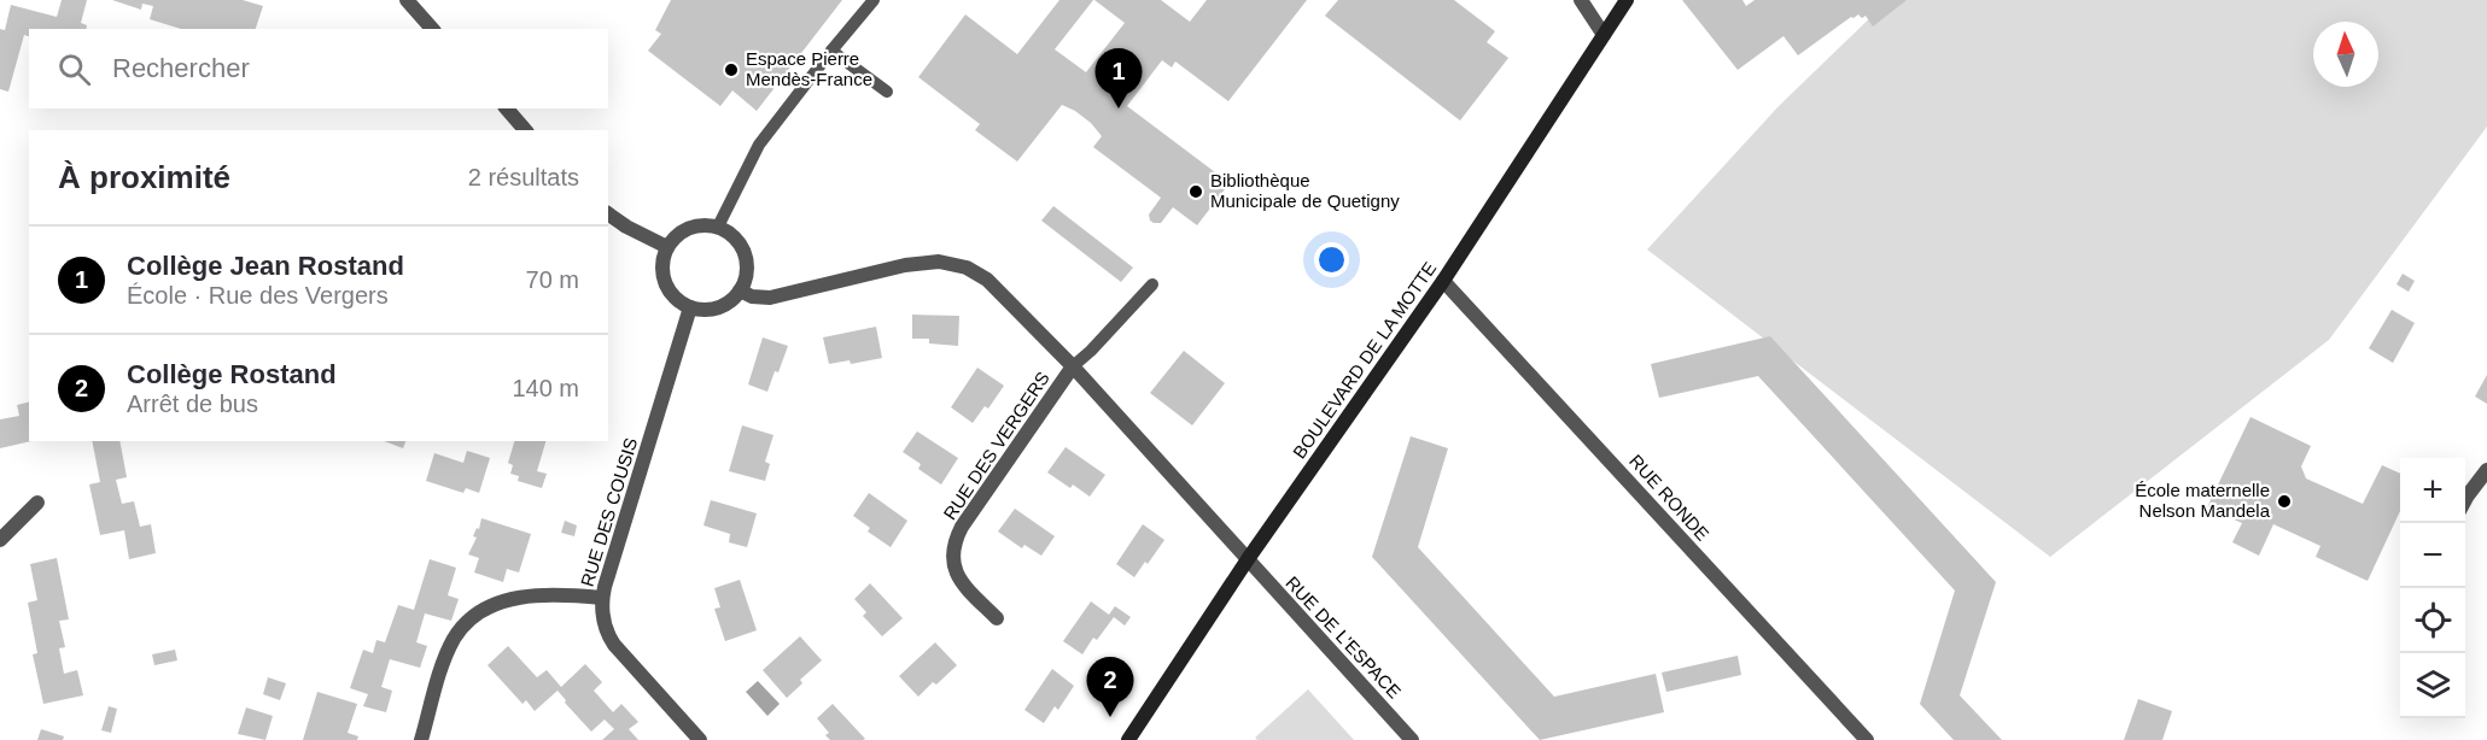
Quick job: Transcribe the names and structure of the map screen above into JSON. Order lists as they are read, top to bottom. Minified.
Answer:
{"streets":{"street":["BOULEVARD DE LA MOTTE","RUE DES VERGERS","RUE RONDE","RUE DES COUSIS","RUE DE L'ESPACE"]},"crossings":[["BOULEVARD DE LA MOTTE","RUE DES VERGERS"],["BOULEVARD DE LA MOTTE","RUE RONDE"],["BOULEVARD DE LA MOTTE","RUE DE L'ESPACE"],["RUE DES VERGERS","RUE DES COUSIS"],["RUE DES VERGERS","RUE DE L'ESPACE"]],"places":["Espace Pierre Mendès-France","Bibliothèque Municipale de Quetigny","École maternelle Nelson Mandela"],"north":"top","page":{"search":"Rechercher","pins":["1","2"],"heading":["À proximité","2 résultats"],"list":[{"mark":"1","name":"Collège Jean Rostand","note":"École · Rue des Vergers","value":"70 m"},{"mark":"2","name":"Collège Rostand","note":"Arrêt de bus","value":"140 m"}],"map_buttons":["+","−"]}}
